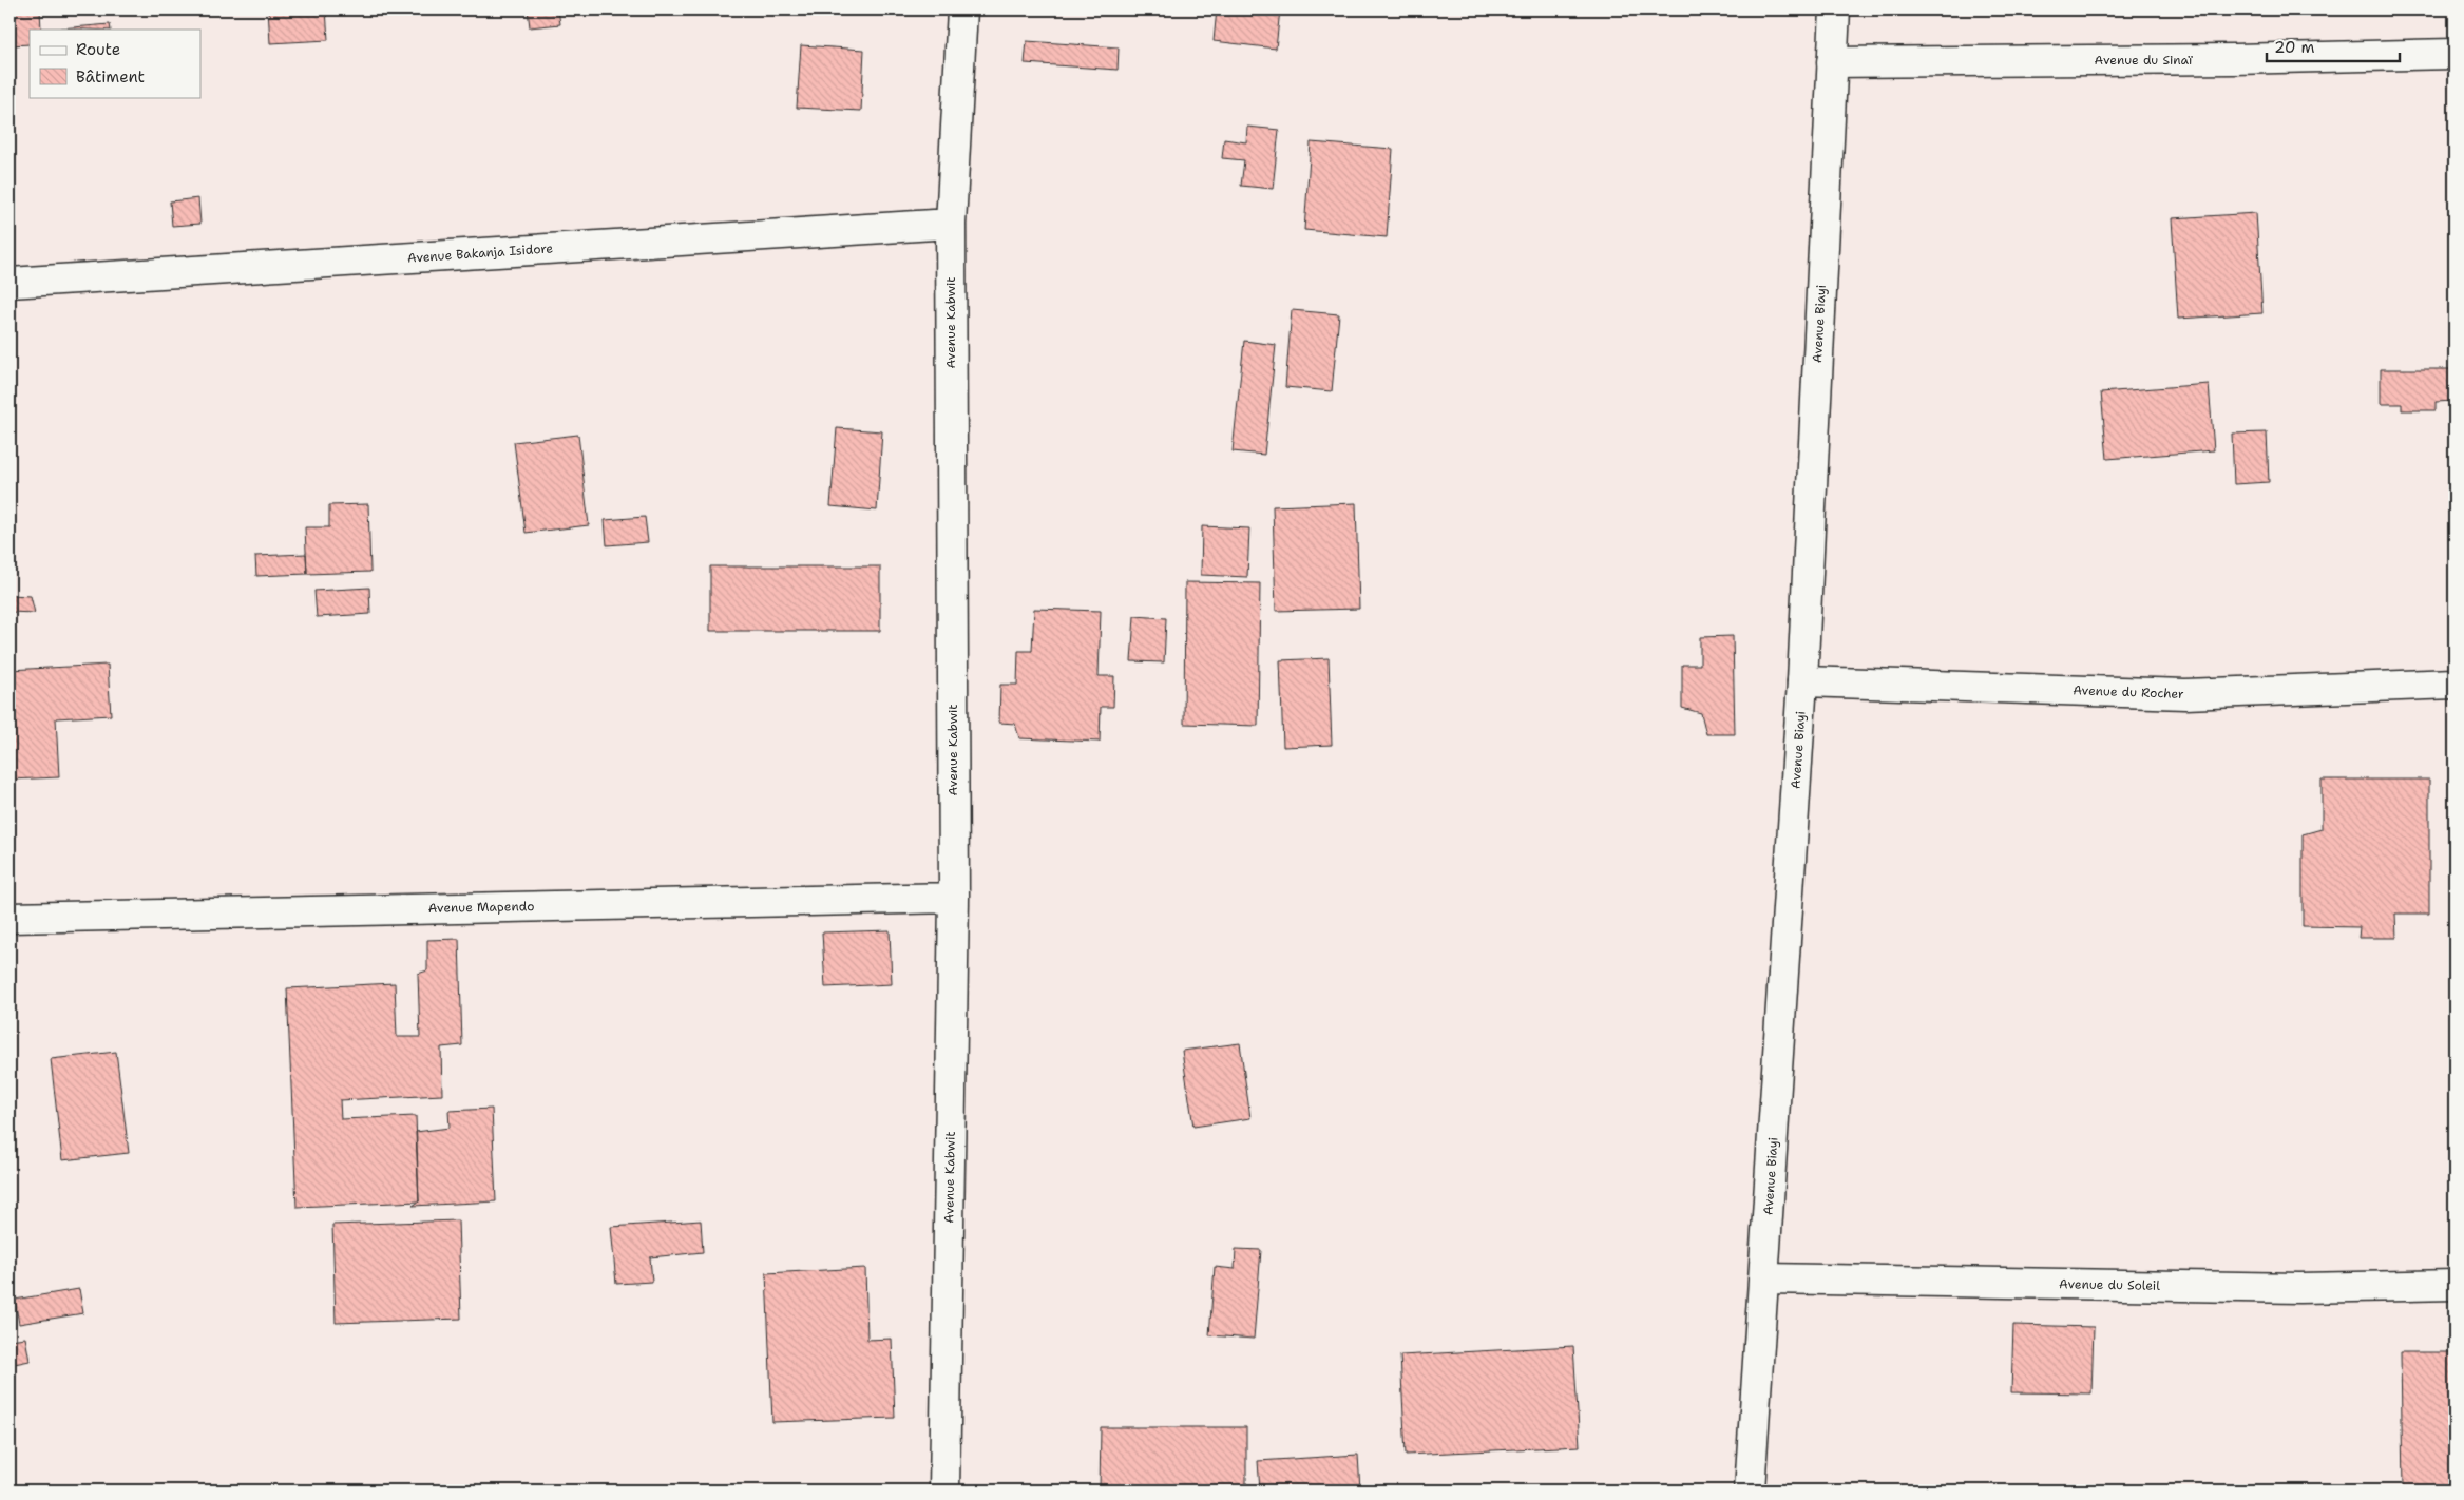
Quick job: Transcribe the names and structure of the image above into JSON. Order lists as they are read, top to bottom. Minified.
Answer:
{"streets":{"street":["Avenue du Sinaï","Avenue Bakanja Isidore","Avenue Kabwit","Avenue Biayi","Avenue du Rocher","Avenue Mapendo","Avenue du Soleil"]},"crossings":[["Avenue du Sinaï","Avenue Biayi"],["Avenue Bakanja Isidore","Avenue Kabwit"],["Avenue Kabwit","Avenue Mapendo"],["Avenue Biayi","Avenue du Rocher"],["Avenue Biayi","Avenue du Soleil"]],"legend":["Route","Bâtiment"],"scale_bar":"20 m"}
